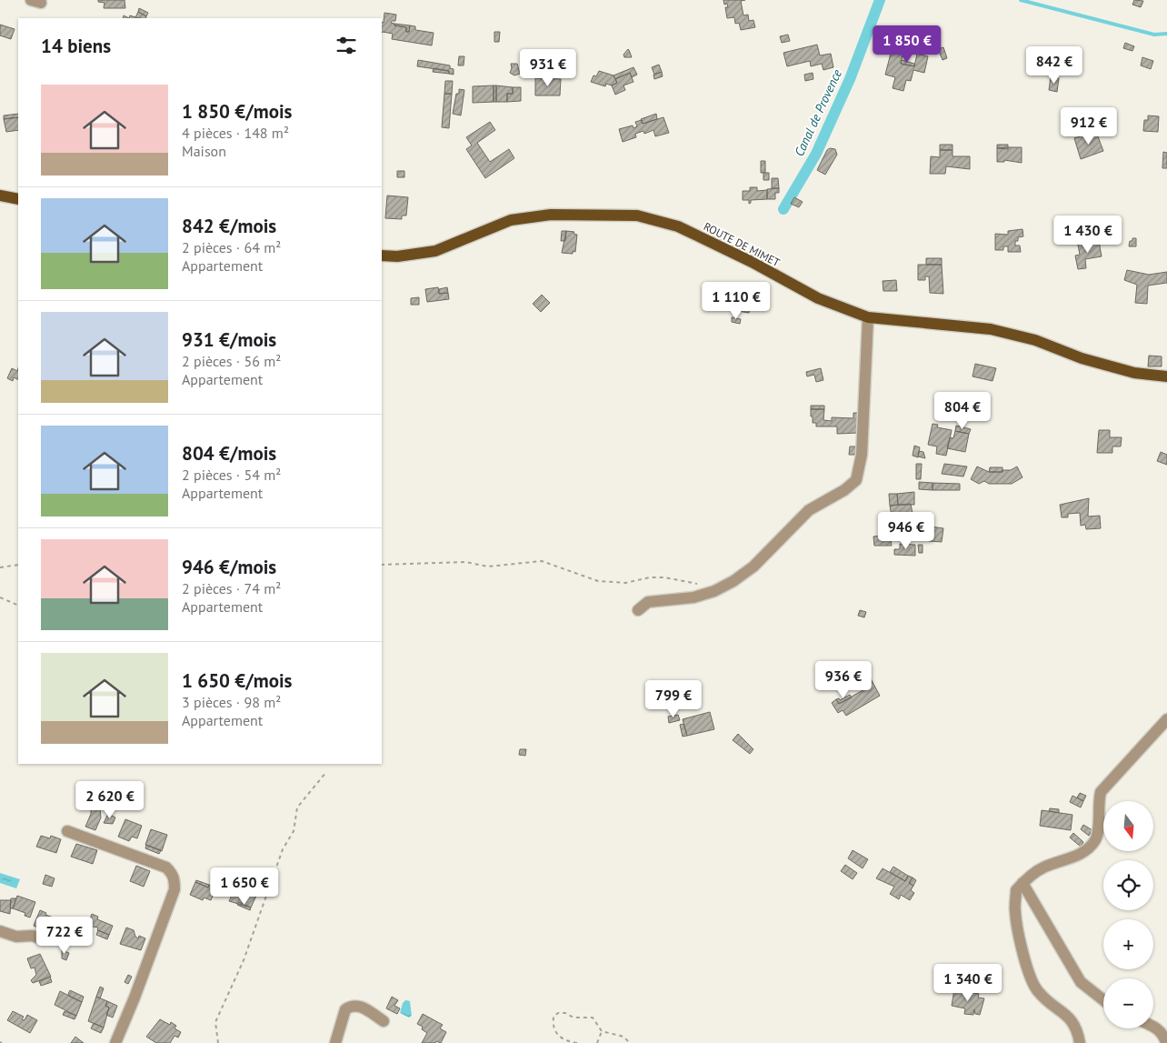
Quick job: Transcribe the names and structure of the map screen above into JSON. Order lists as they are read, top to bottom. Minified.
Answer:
{"streets":{"main road":["ROUTE DE MIMET"]},"water":["Canal de Provence"],"north":"bottom","page":{"heading":"14 biens","price":["1 850 €","842 €","931 €","912 €","1 430 €","1 110 €","804 €","946 €","936 €","799 €","2 620 €","1 650 €","722 €","1 340 €"],"list":[{"name":"1 850 €/mois","note":"4 pièces · 148 m² · Maison"},{"name":"842 €/mois","note":"2 pièces · 64 m² · Appartement"},{"name":"931 €/mois","note":"2 pièces · 56 m² · Appartement"},{"name":"804 €/mois","note":"2 pièces · 54 m² · Appartement"},{"name":"946 €/mois","note":"2 pièces · 74 m² · Appartement"},{"name":"1 650 €/mois","note":"3 pièces · 98 m² · Appartement"}],"map_buttons":["+","−"]}}
